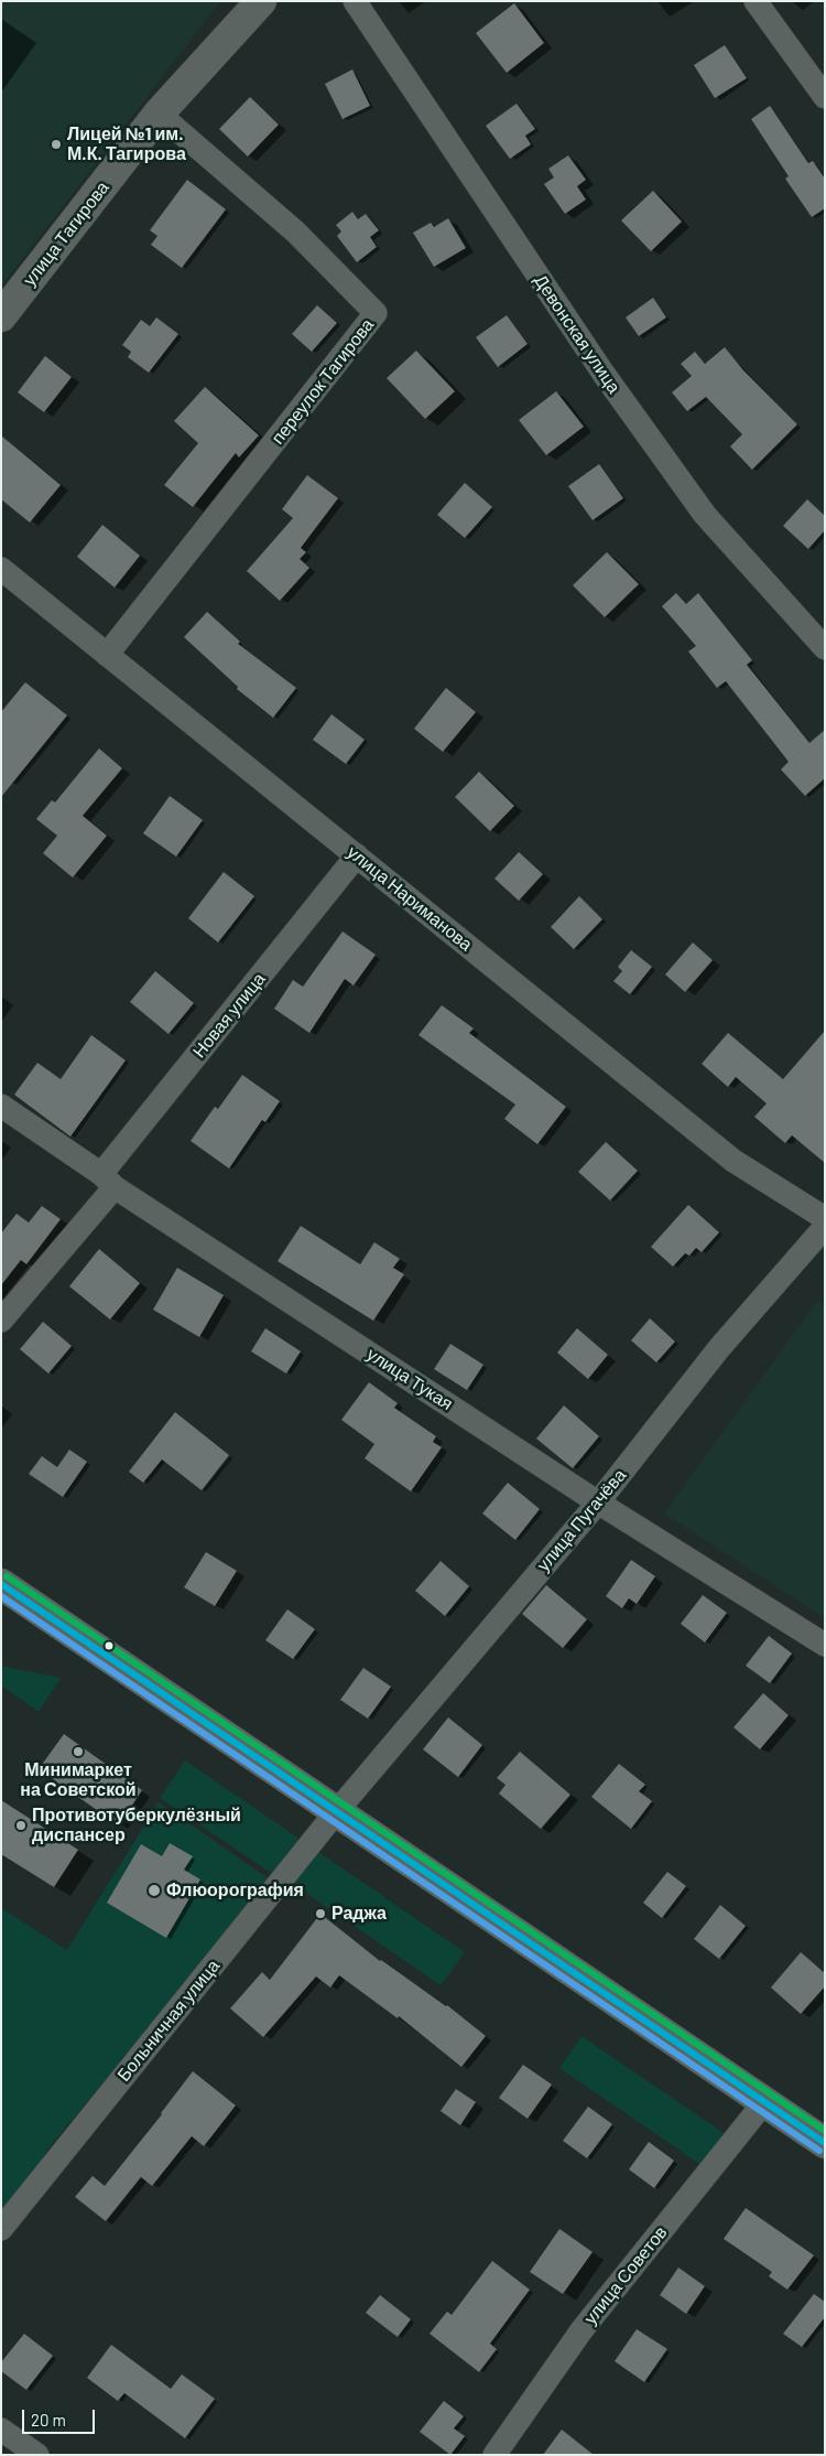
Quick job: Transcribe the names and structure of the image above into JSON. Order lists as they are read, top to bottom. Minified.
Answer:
{"streets":{"street":["улица Тагирова","Девонская улица","переулок Тагирова","улица Нариманова","Новая улица","улица Тукая","улица Пугачёва","Больничная улица","улица Советов"]},"crossings":[["улица Тагирова","переулок Тагирова"],["переулок Тагирова","улица Нариманова"],["улица Нариманова","Новая улица"],["Новая улица","улица Тукая"],["улица Тукая","улица Пугачёва"],["улица Пугачёва","Больничная улица"]],"places":["Лицей №1 им. М.К. Тагирова","Минимаркет на Советской","Противотуберкулёзный диспансер","Флюорография","Раджа"],"scale_bar":"20 m"}
